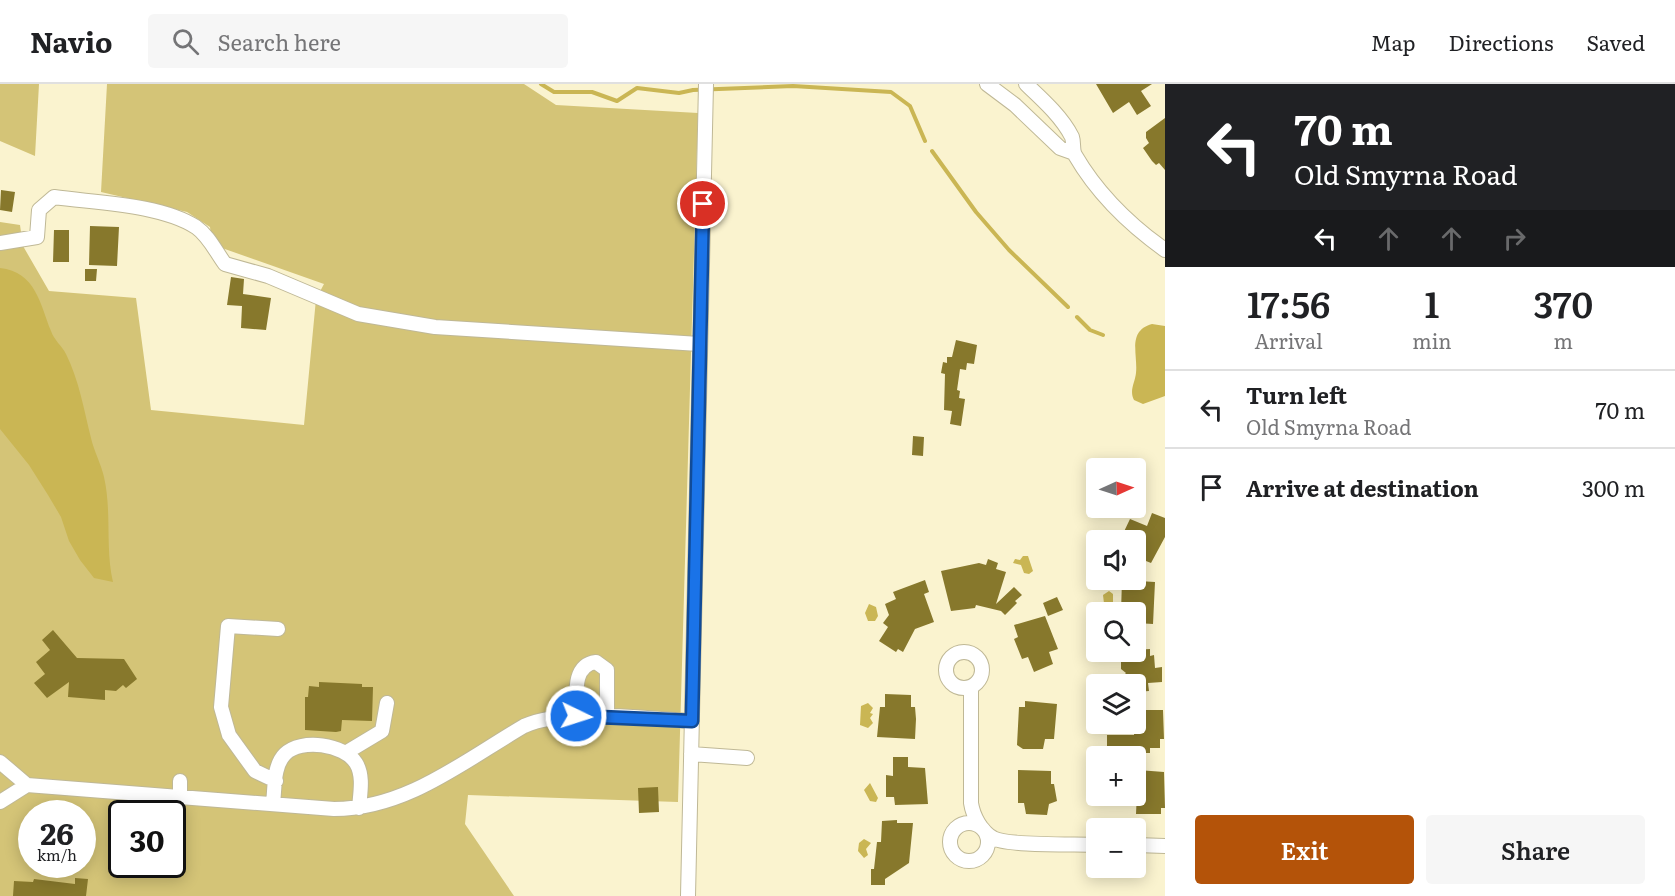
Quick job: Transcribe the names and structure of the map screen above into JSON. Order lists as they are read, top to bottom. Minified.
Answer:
{"north":"right","page":{"header":"Navio","search":"Search here","nav":["Map","Directions","Saved"],"turn":["70 m","Old Smyrna Road"],"eta":["17:56","Arrival","1","min","370","m"],"list":[{"name":"Turn left","note":"Old Smyrna Road","value":"70 m"},{"name":"Arrive at destination","value":"300 m"}],"map_buttons":["+","−"],"speed":"26 km/h","limit":"30","buttons":["Exit","Share"]}}
